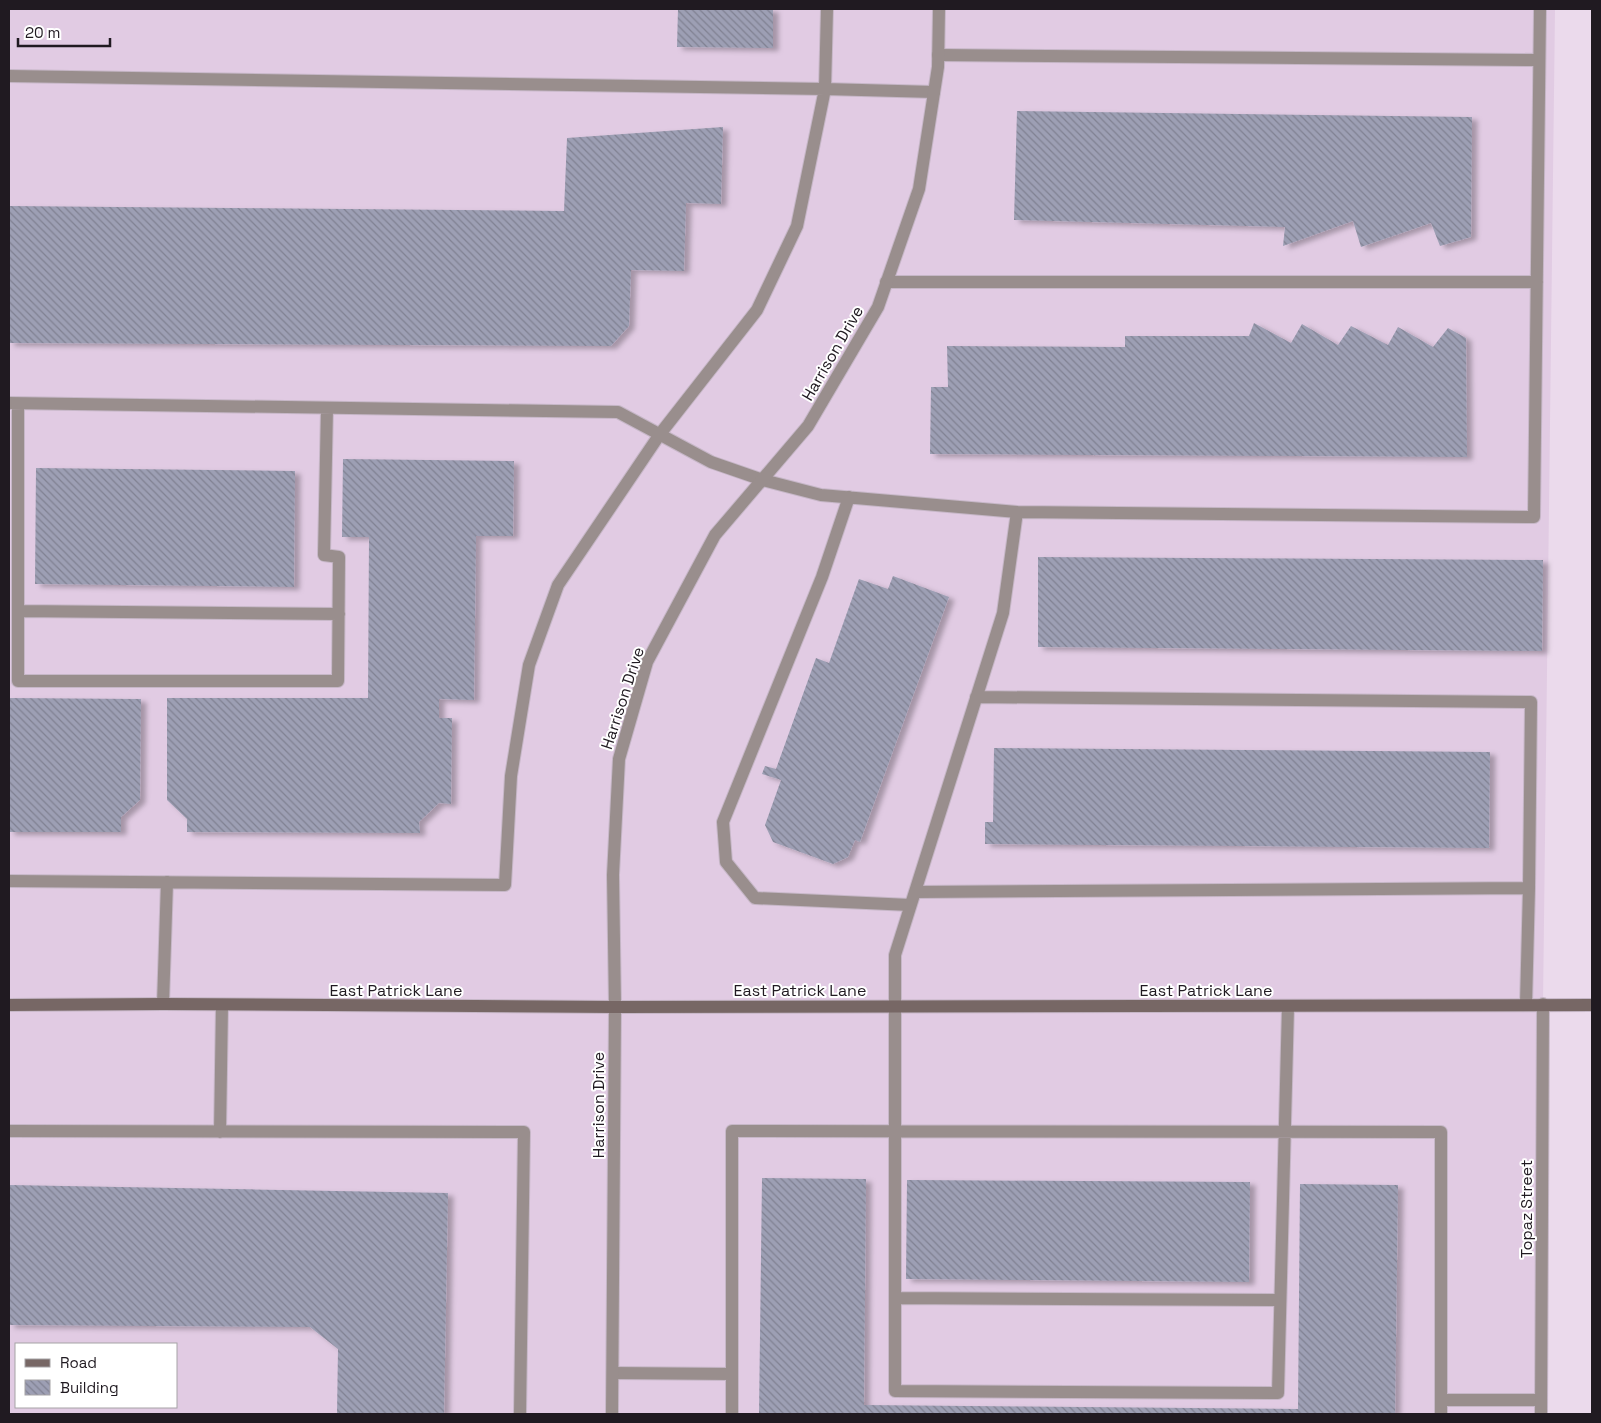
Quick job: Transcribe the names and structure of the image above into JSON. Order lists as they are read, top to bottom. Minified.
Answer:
{"streets":{"main road":["East Patrick Lane"],"street":["Harrison Drive","Topaz Street"]},"crossings":[["Harrison Drive","East Patrick Lane"],["East Patrick Lane","Topaz Street"]],"legend":["Road","Building"],"scale_bar":"20 m"}
